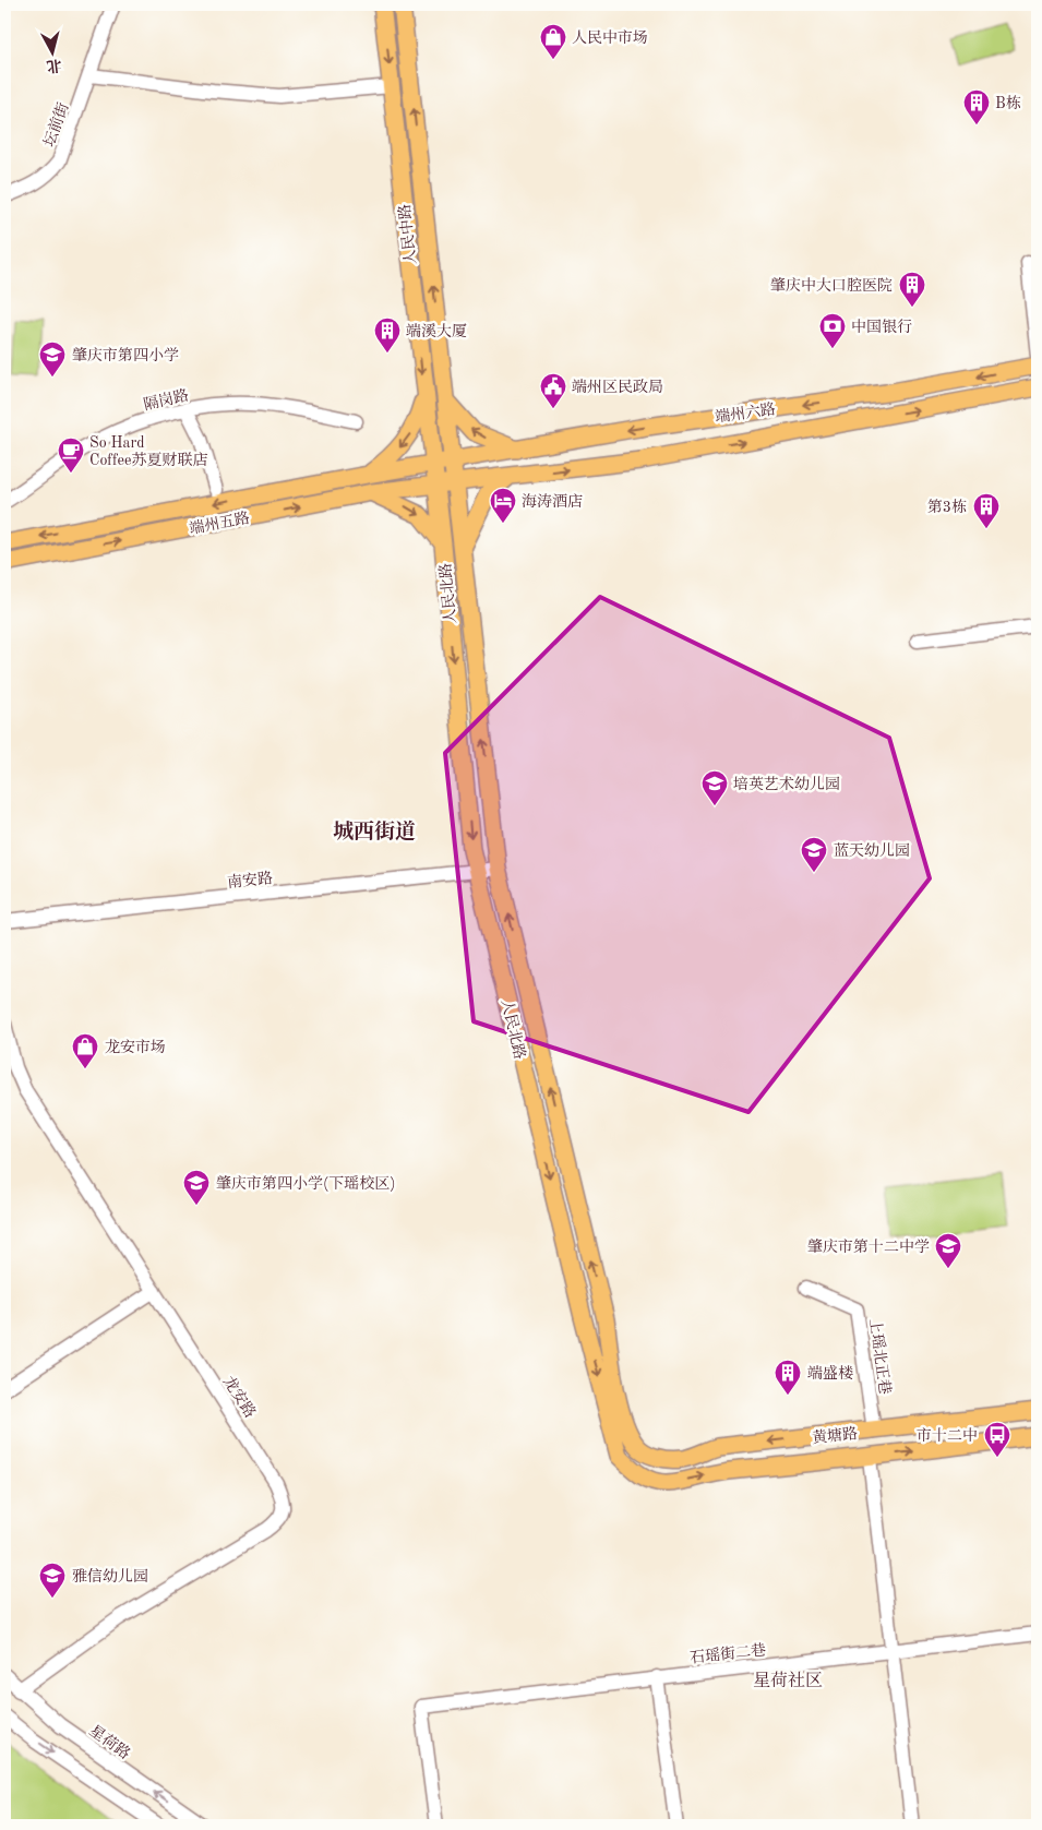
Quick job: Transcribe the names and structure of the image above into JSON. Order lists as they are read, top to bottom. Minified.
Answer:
{"streets":{"main road":["人民中路","端州六路","端州五路","人民北路","黄塘路"],"street":["坛前街","隔岗路","南安路","上瑶北正巷","龙安路","石瑶街二巷","星荷路"]},"crossings":[["人民中路","端州六路"],["人民中路","端州五路"],["人民中路","人民北路"],["端州六路","端州五路"],["端州六路","人民北路"],["端州五路","人民北路"],["人民北路","南安路"],["人民北路","黄塘路"],["上瑶北正巷","黄塘路"],["龙安路","星荷路"]],"districts":["城西街道","星荷社区"],"places":{"shop":["人民中市场","龙安市场"],"building":["B栋","肇庆中大口腔医院","端溪大厦","第3栋","端盛楼"],"bank":["中国银行"],"school or university":["肇庆市第四小学","培英艺术幼儿园","蓝天幼儿园","肇庆市第四小学(下瑶校区)","肇庆市第十二中学","雅信幼儿园"],"public building":["端州区民政局"],"cafe":["So Hard Coffee苏夏财联店"],"hotel":["海涛酒店"],"bus stop":["市十二中"]},"north":"bottom"}
